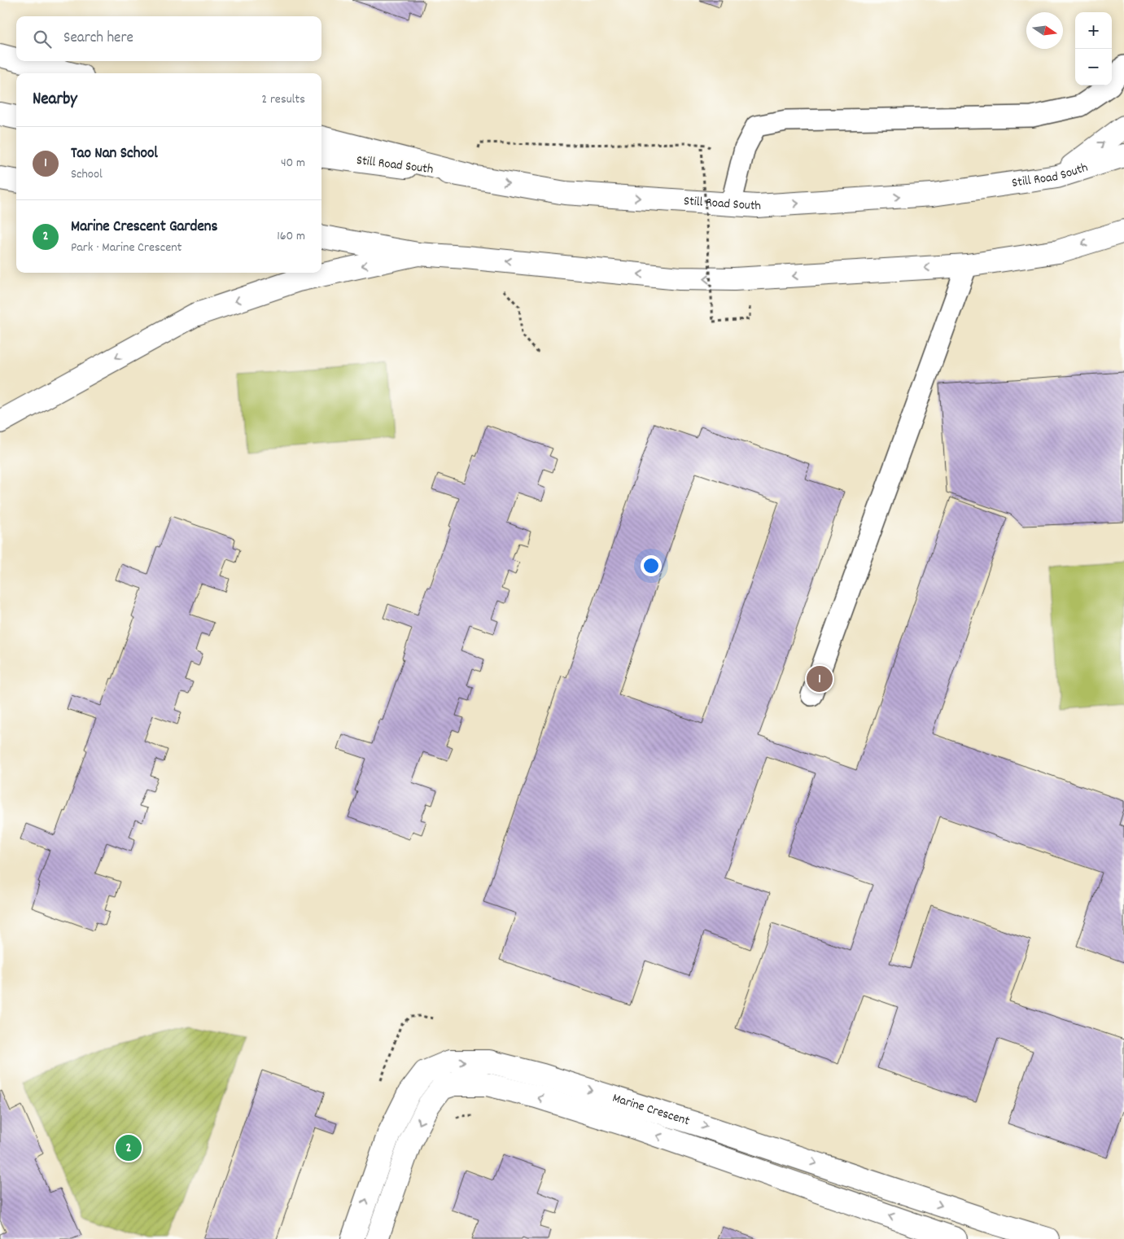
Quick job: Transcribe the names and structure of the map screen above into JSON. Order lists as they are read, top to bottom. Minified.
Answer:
{"streets":{"main road":["Still Road South","Marine Crescent"]},"north":"right","page":{"map_buttons":["+","−"],"search":"Search here","heading":["Nearby","2 results"],"list":[{"mark":"1","name":"Tao Nan School","note":"School","value":"40 m"},{"mark":"2","name":"Marine Crescent Gardens","note":"Park · Marine Crescent","value":"160 m"}],"pins":["1","2"]}}
